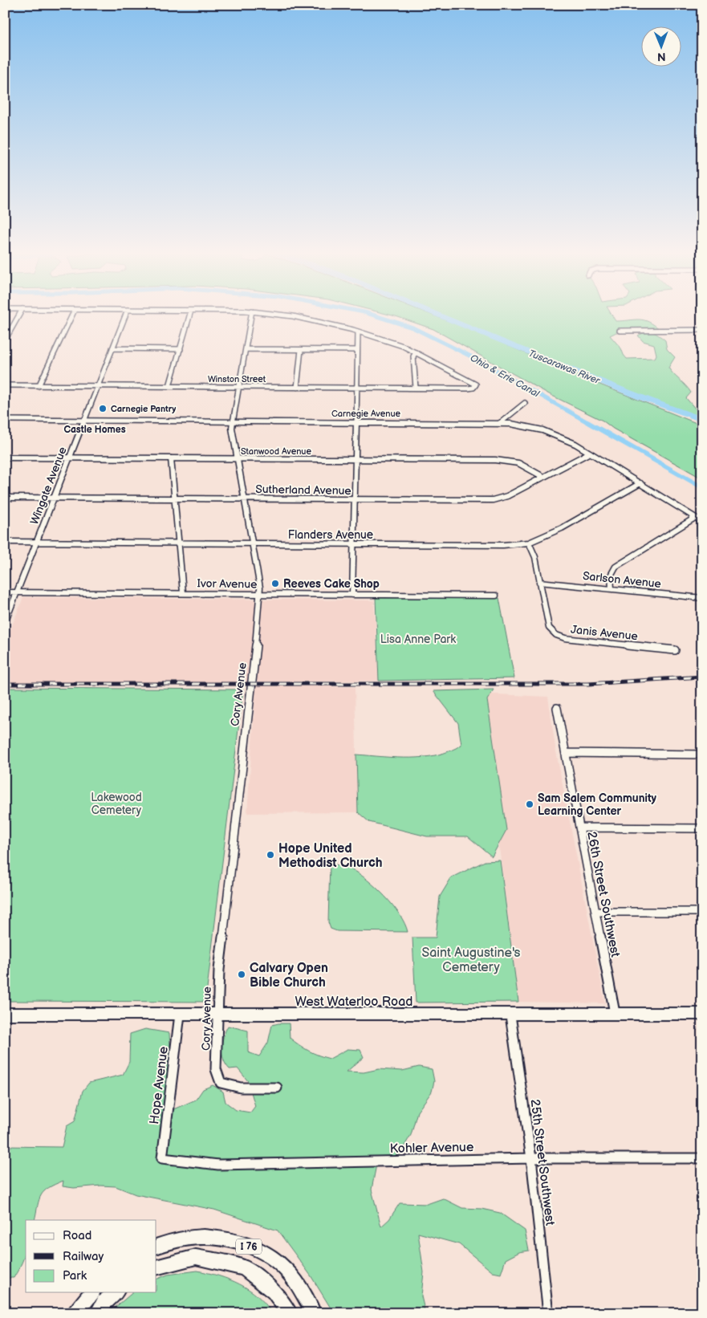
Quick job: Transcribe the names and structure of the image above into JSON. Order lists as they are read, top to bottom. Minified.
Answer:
{"streets":{"highway":["I 76"],"main road":["West Waterloo Road"],"street":["Winston Street","Carnegie Avenue","Stanwood Avenue","Wingate Avenue","Sutherland Avenue","Flanders Avenue","Sarlson Avenue","Ivor Avenue","Janis Avenue","Cory Avenue","26th Street Southwest","Hope Avenue","Kohler Avenue","25th Street Southwest"]},"crossings":[["Winston Street","Wingate Avenue"],["Winston Street","Cory Avenue"],["Carnegie Avenue","Wingate Avenue"],["Carnegie Avenue","Sutherland Avenue"],["Carnegie Avenue","Flanders Avenue"],["Carnegie Avenue","Cory Avenue"],["Stanwood Avenue","Wingate Avenue"],["Stanwood Avenue","Sutherland Avenue"],["Stanwood Avenue","Cory Avenue"],["Wingate Avenue","Sutherland Avenue"],["Wingate Avenue","Flanders Avenue"],["Wingate Avenue","Ivor Avenue"],["Sutherland Avenue","Cory Avenue"],["Flanders Avenue","Janis Avenue"],["Flanders Avenue","Cory Avenue"],["Sarlson Avenue","Janis Avenue"],["Ivor Avenue","Cory Avenue"],["Cory Avenue","West Waterloo Road"],["26th Street Southwest","West Waterloo Road"],["West Waterloo Road","Hope Avenue"],["West Waterloo Road","25th Street Southwest"],["Hope Avenue","Kohler Avenue"],["Kohler Avenue","25th Street Southwest"]],"districts":["Castle Homes"],"water":["Tuscarawas River","Ohio & Erie Canal"],"parks":["Lisa Anne Park","Lakewood Cemetery","Saint Augustine's Cemetery"],"places":["Carnegie Pantry","Reeves Cake Shop","Sam Salem Community Learning Center","Hope United Methodist Church","Calvary Open Bible Church"],"legend":["Road","Railway","Park"],"north":"bottom"}
